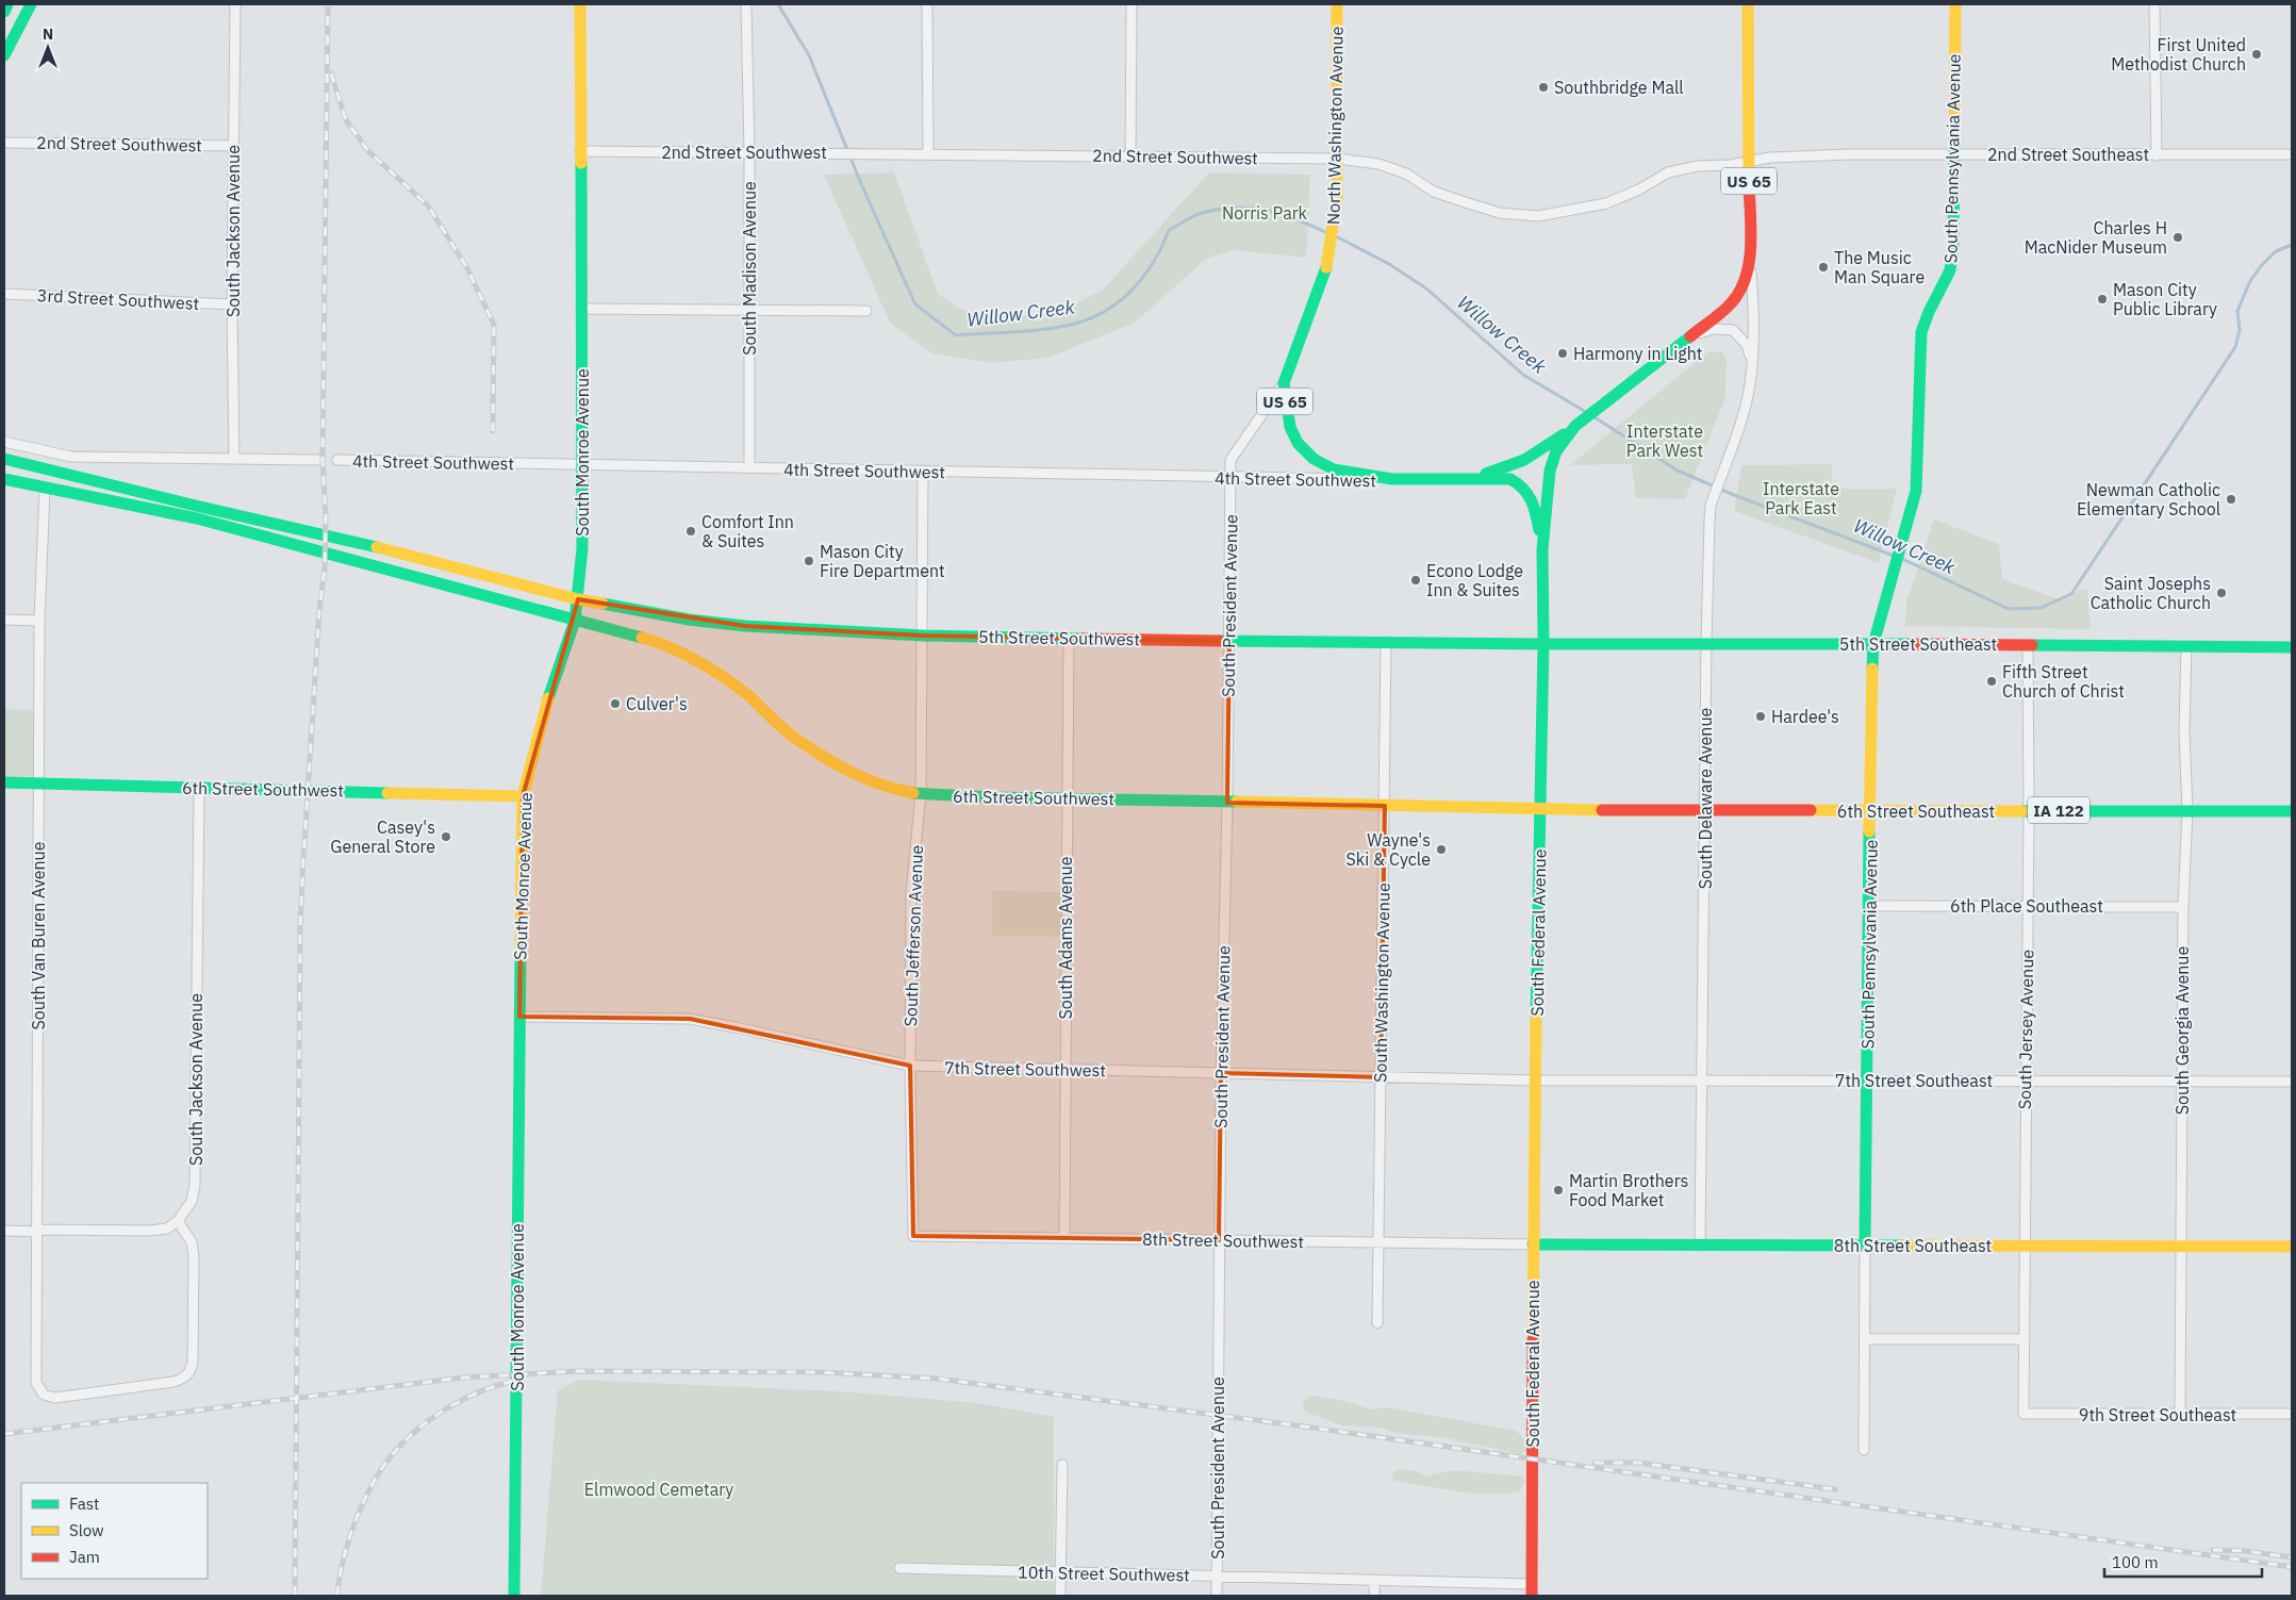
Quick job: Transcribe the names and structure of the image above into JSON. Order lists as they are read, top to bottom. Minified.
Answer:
{"streets":{"main road":["North Washington Avenue","South Pennsylvania Avenue","US 65","South Monroe Avenue","5th Street Southwest","5th Street Southeast","6th Street Southwest","South Delaware Avenue","IA 122","6th Street Southeast","South Federal Avenue","8th Street Southeast"],"street":["2nd Street Southwest","2nd Street Southeast","South Jackson Avenue","South Madison Avenue","3rd Street Southwest","4th Street Southwest","South President Avenue","6th Place Southeast","South Van Buren Avenue","South Jefferson Avenue","South Adams Avenue","South Washington Avenue","South Jersey Avenue","South Georgia Avenue","7th Street Southwest","7th Street Southeast","8th Street Southwest","9th Street Southeast","10th Street Southwest"]},"crossings":[["North Washington Avenue","2nd Street Southwest"],["North Washington Avenue","4th Street Southwest"],["North Washington Avenue","South Federal Avenue"],["2nd Street Southwest","2nd Street Southeast"],["2nd Street Southwest","South Jackson Avenue"],["2nd Street Southwest","South Madison Avenue"],["2nd Street Southwest","South Monroe Avenue"],["2nd Street Southwest","South Delaware Avenue"],["2nd Street Southeast","South Pennsylvania Avenue"],["2nd Street Southeast","South Delaware Avenue"],["South Pennsylvania Avenue","5th Street Southeast"],["South Pennsylvania Avenue","6th Street Southeast"],["South Pennsylvania Avenue","6th Place Southeast"],["South Pennsylvania Avenue","7th Street Southeast"],["South Pennsylvania Avenue","8th Street Southeast"],["South Jackson Avenue","3rd Street Southwest"],["South Jackson Avenue","6th Street Southwest"],["South Jackson Avenue","South Van Buren Avenue"],["South Madison Avenue","4th Street Southwest"],["South Monroe Avenue","4th Street Southwest"],["South Monroe Avenue","5th Street Southwest"],["South Monroe Avenue","6th Street Southwest"],["South Monroe Avenue","7th Street Southwest"],["4th Street Southwest","South President Avenue"],["4th Street Southwest","South Jefferson Avenue"],["South President Avenue","5th Street Southwest"],["South President Avenue","6th Street Southwest"],["South President Avenue","7th Street Southwest"],["South President Avenue","8th Street Southwest"],["South President Avenue","10th Street Southwest"],["5th Street Southwest","5th Street Southeast"],["5th Street Southwest","South Federal Avenue"],["5th Street Southwest","South Jefferson Avenue"],["5th Street Southwest","South Adams Avenue"],["5th Street Southwest","South Washington Avenue"],["5th Street Southeast","South Delaware Avenue"],["5th Street Southeast","South Federal Avenue"],["5th Street Southeast","South Jersey Avenue"],["5th Street Southeast","South Georgia Avenue"],["6th Street Southwest","6th Street Southeast"],["6th Street Southwest","South Federal Avenue"],["6th Street Southwest","South Van Buren Avenue"],["6th Street Southwest","South Jefferson Avenue"],["6th Street Southwest","South Adams Avenue"],["6th Street Southwest","South Washington Avenue"],["South Delaware Avenue","6th Street Southeast"],["South Delaware Avenue","South Federal Avenue"],["South Delaware Avenue","7th Street Southeast"],["South Delaware Avenue","8th Street Southeast"],["6th Street Southeast","South Federal Avenue"],["6th Street Southeast","South Jersey Avenue"],["6th Street Southeast","South Georgia Avenue"],["6th Place Southeast","South Jersey Avenue"],["6th Place Southeast","South Georgia Avenue"],["South Federal Avenue","7th Street Southwest"],["South Federal Avenue","7th Street Southeast"],["South Federal Avenue","8th Street Southwest"],["South Federal Avenue","8th Street Southeast"],["South Federal Avenue","10th Street Southwest"],["South Jefferson Avenue","7th Street Southwest"],["South Jefferson Avenue","8th Street Southwest"],["South Adams Avenue","7th Street Southwest"],["South Adams Avenue","8th Street Southwest"],["South Washington Avenue","7th Street Southwest"],["South Washington Avenue","8th Street Southwest"],["South Jersey Avenue","7th Street Southeast"],["South Jersey Avenue","8th Street Southeast"],["South Jersey Avenue","9th Street Southeast"],["South Georgia Avenue","7th Street Southeast"],["South Georgia Avenue","8th Street Southeast"],["South Georgia Avenue","9th Street Southeast"],["7th Street Southwest","7th Street Southeast"],["8th Street Southwest","8th Street Southeast"]],"water":["Willow Creek"],"parks":["Norris Park","Interstate Park West","Interstate Park East","Elmwood Cemetary"],"places":["First United Methodist Church","Southbridge Mall","Charles H MacNider Museum","The Music Man Square","Mason City Public Library","Harmony in Light","Newman Catholic Elementary School","Comfort Inn & Suites","Mason City Fire Department","Econo Lodge Inn & Suites","Saint Josephs Catholic Church","Fifth Street Church of Christ","Culver's","Hardee's","Casey's General Store","Wayne's Ski & Cycle","Martin Brothers Food Market"],"legend":["Fast","Slow","Jam"],"scale_bar":"100 m","north":"top"}
